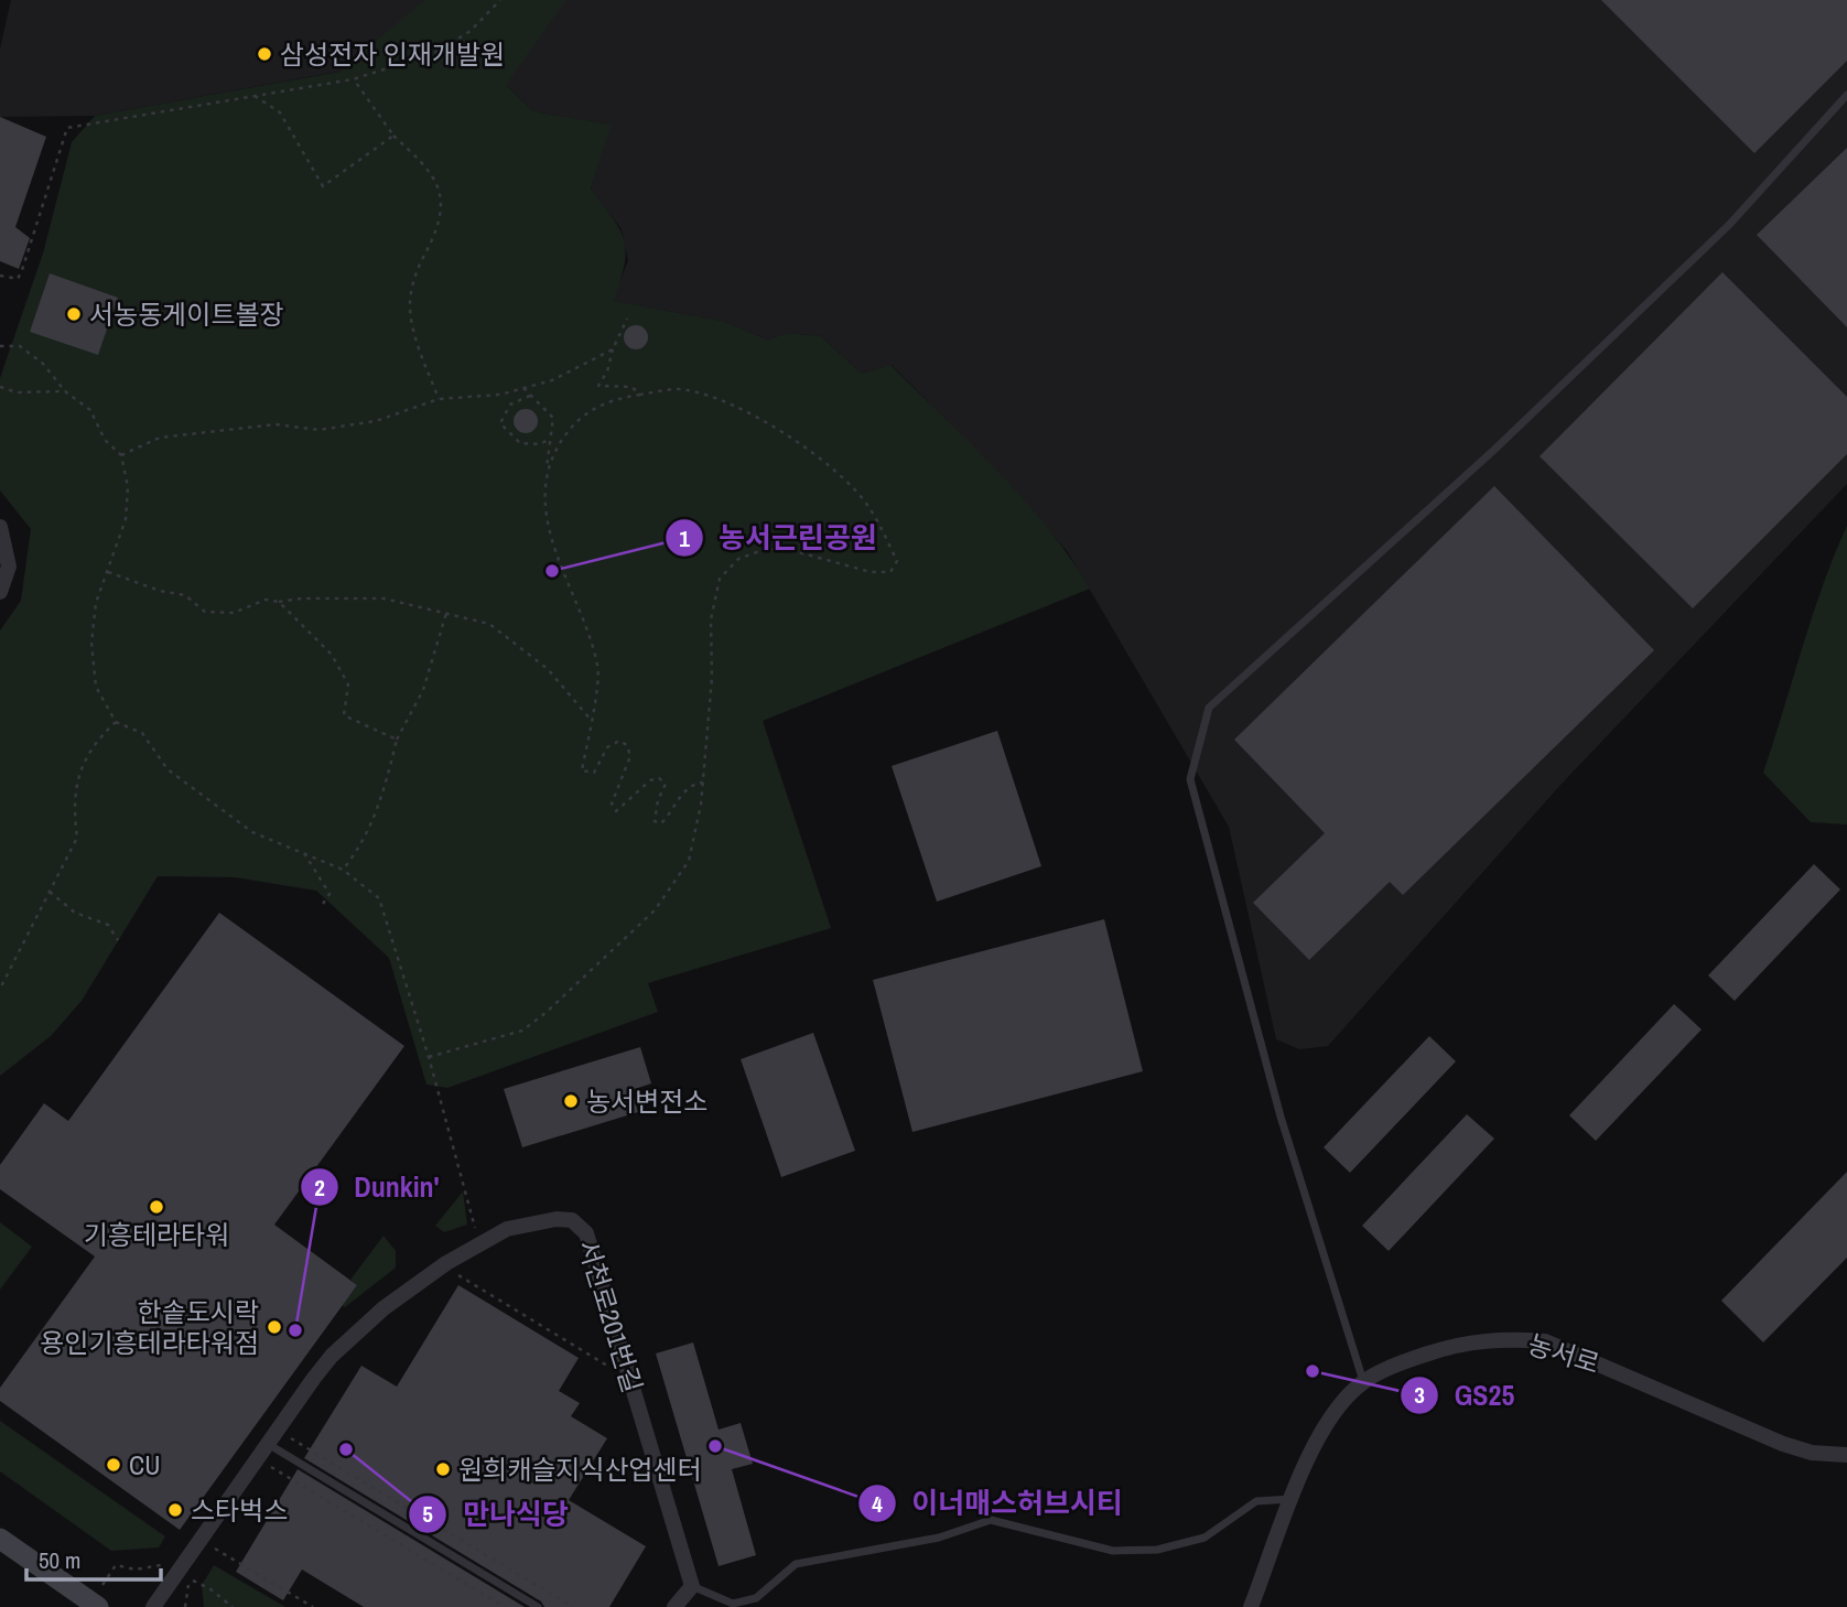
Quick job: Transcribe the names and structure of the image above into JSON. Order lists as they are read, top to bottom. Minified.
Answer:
{"streets":{"street":["서천로201번길","농서로"]},"places":["삼성전자 인재개발원","서농동게이트볼장","농서근린공원","농서변전소","기흥테라타워","한솥도시락 용인기흥테라타워점","Dunkin'","GS25","이너매스허브시티","만나식당","CU","원희캐슬지식산업센터","스타벅스"],"scale_bar":"50 m"}
